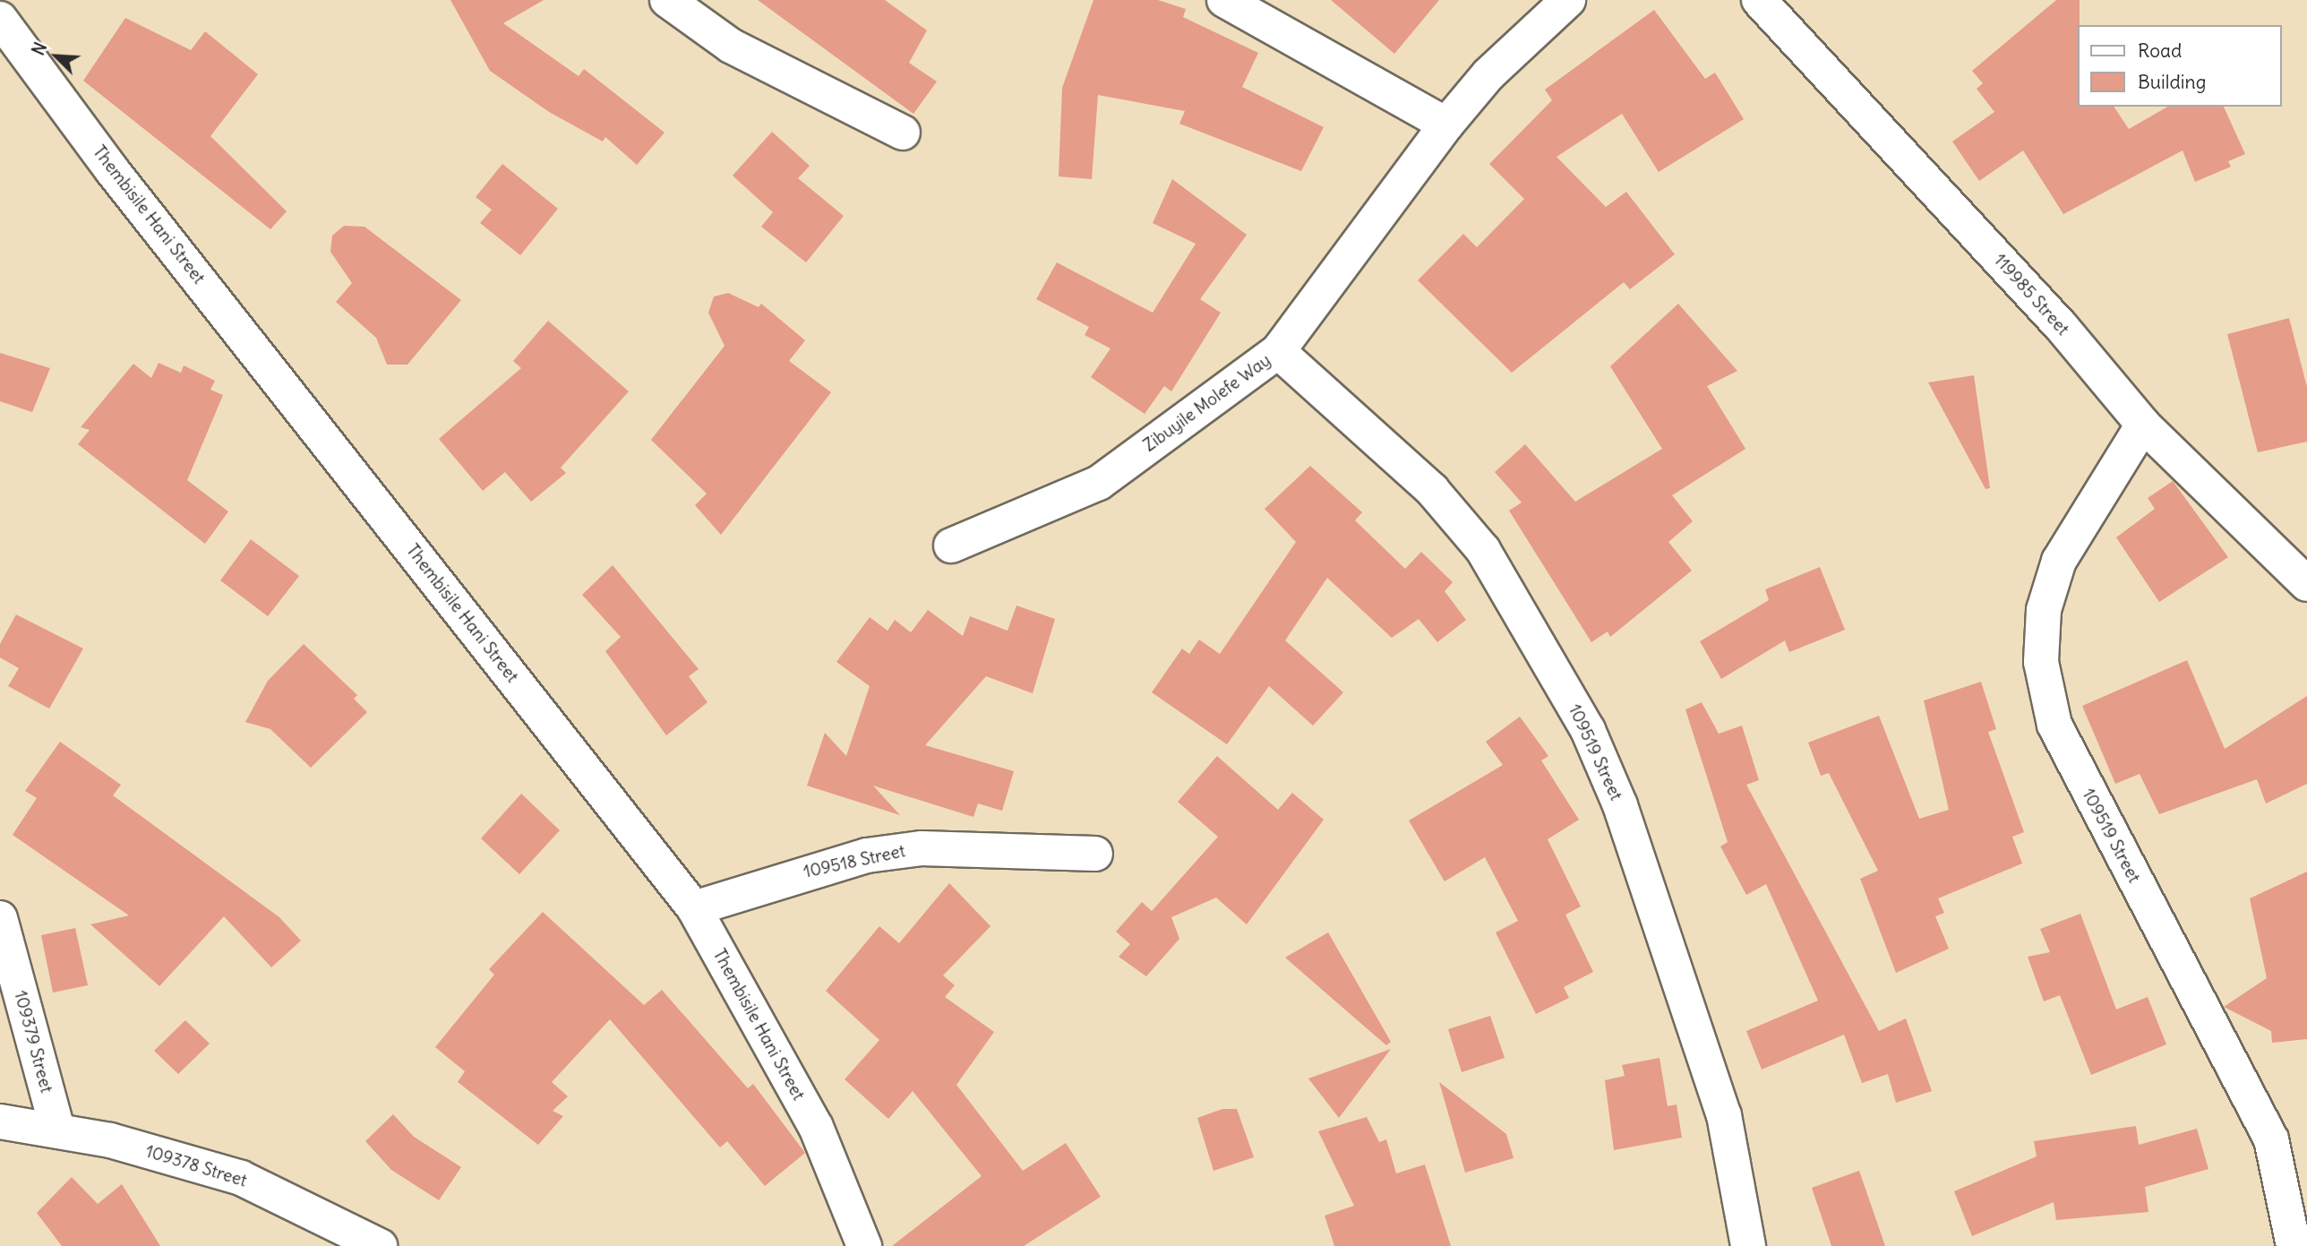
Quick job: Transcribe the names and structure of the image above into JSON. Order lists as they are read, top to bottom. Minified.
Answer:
{"streets":{"street":["Thembisile Hani Street","119985 Street","Zibuyile Molefe Way","109519 Street","109518 Street","109379 Street","109378 Street"]},"crossings":[["Thembisile Hani Street","109518 Street"],["119985 Street","109519 Street"],["Zibuyile Molefe Way","109519 Street"],["109379 Street","109378 Street"]],"legend":["Road","Building"],"north":"top left"}
